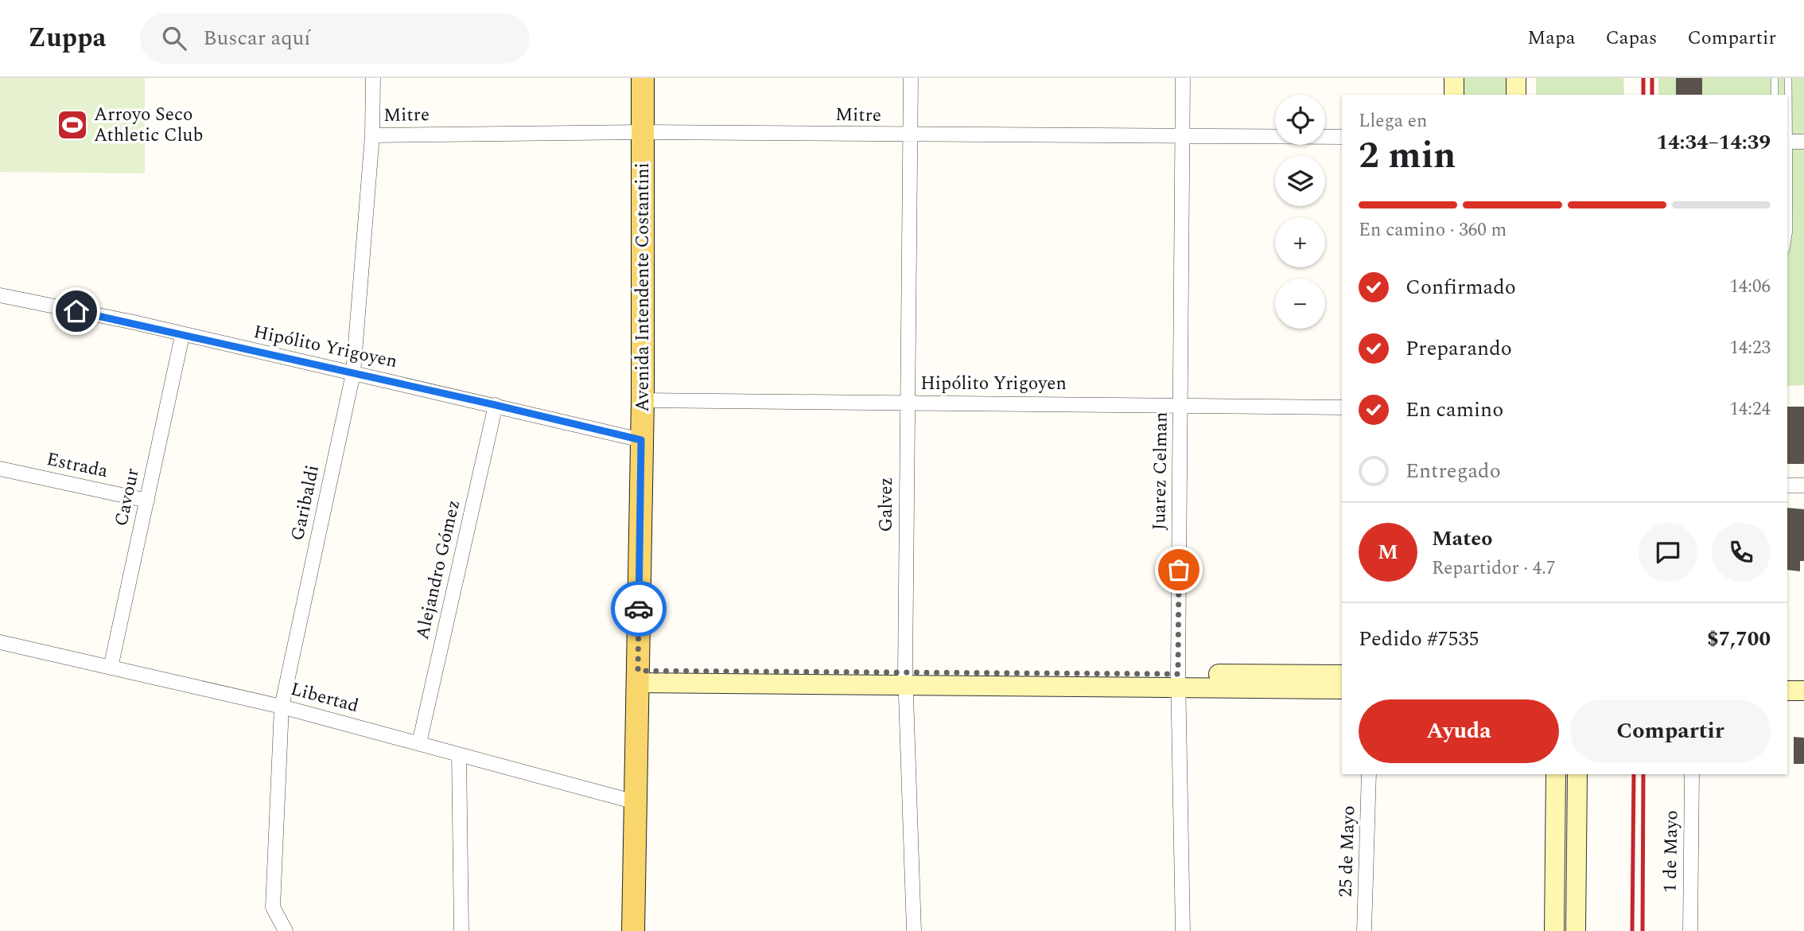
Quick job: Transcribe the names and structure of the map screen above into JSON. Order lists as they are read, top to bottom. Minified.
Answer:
{"streets":{"main road":["Avenida Intendente Costantini"],"street":["Mitre","Hipólito Yrigoyen","Estrada","Juarez Celman","Cavour","Garibaldi","Galvez","Alejandro Gómez","Libertad","25 de Mayo","1 de Mayo"]},"crossings":[["Mitre","Avenida Intendente Costantini"],["Mitre","Juarez Celman"],["Mitre","Garibaldi"],["Mitre","Galvez"],["Avenida Intendente Costantini","Hipólito Yrigoyen"],["Avenida Intendente Costantini","Libertad"],["Hipólito Yrigoyen","Juarez Celman"],["Hipólito Yrigoyen","Cavour"],["Hipólito Yrigoyen","Garibaldi"],["Hipólito Yrigoyen","Galvez"],["Hipólito Yrigoyen","Alejandro Gómez"],["Estrada","Cavour"],["Cavour","Libertad"],["Garibaldi","Libertad"],["Alejandro Gómez","Libertad"]],"places":{"sports":["Arroyo Seco Athletic Club"]},"page":{"header":"Zuppa","search":"Buscar aquí","nav":["Mapa","Capas","Compartir"],"map_buttons":["+","−"],"heading":["2 min","Llega en","14:34–14:39"],"panel":["Mateo","Repartidor · 4.7","Pedido #7535","$7,700"],"bar":"En camino · 360 m","list":[["Confirmado","14:06"],["Preparando","14:23"],["En camino","14:24"],"Entregado"],"round":"M","buttons":["Ayuda","Compartir"]}}
